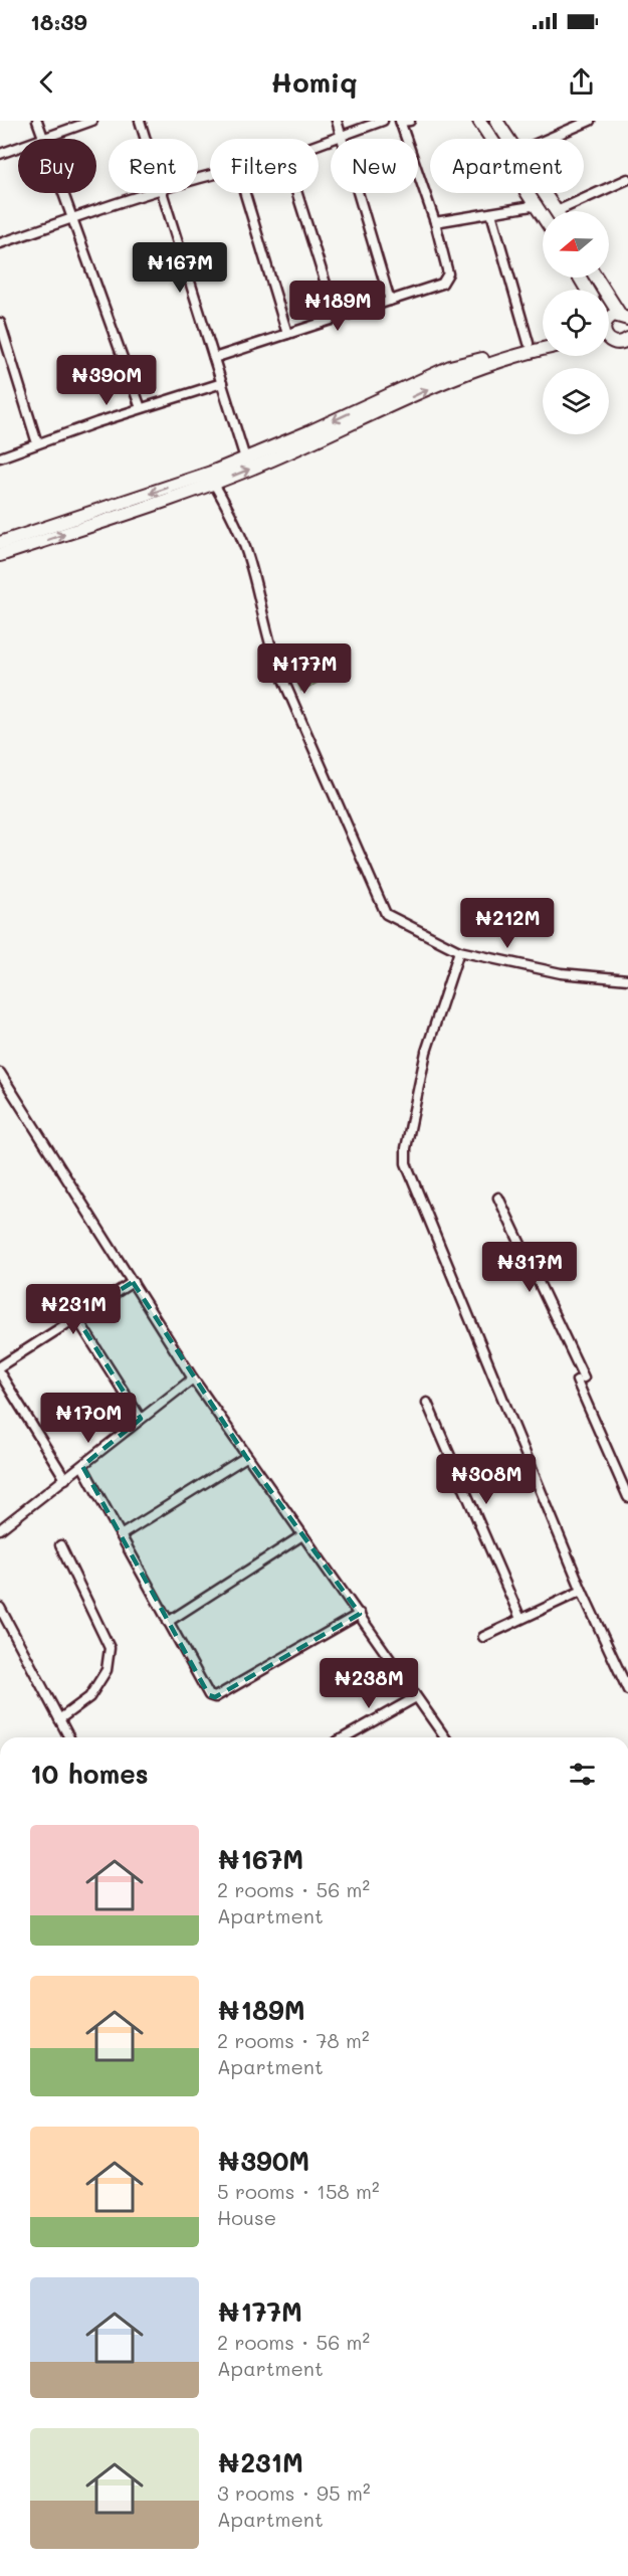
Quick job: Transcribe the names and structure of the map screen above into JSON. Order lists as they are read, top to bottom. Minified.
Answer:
{"north":"left","page":{"status":"18:39","header":"Homiq","chip":["Buy","Rent","Filters","New","Apartment"],"price":["₦167M","₦189M","₦390M","₦177M","₦212M","₦317M","₦231M","₦170M","₦308M","₦238M"],"heading":"10 homes","list":[{"name":"₦167M","note":"2 rooms · 56 m² · Apartment"},{"name":"₦189M","note":"2 rooms · 78 m² · Apartment"},{"name":"₦390M","note":"5 rooms · 158 m² · House"},{"name":"₦177M","note":"2 rooms · 56 m² · Apartment"},{"name":"₦231M","note":"3 rooms · 95 m² · Apartment"}]}}
